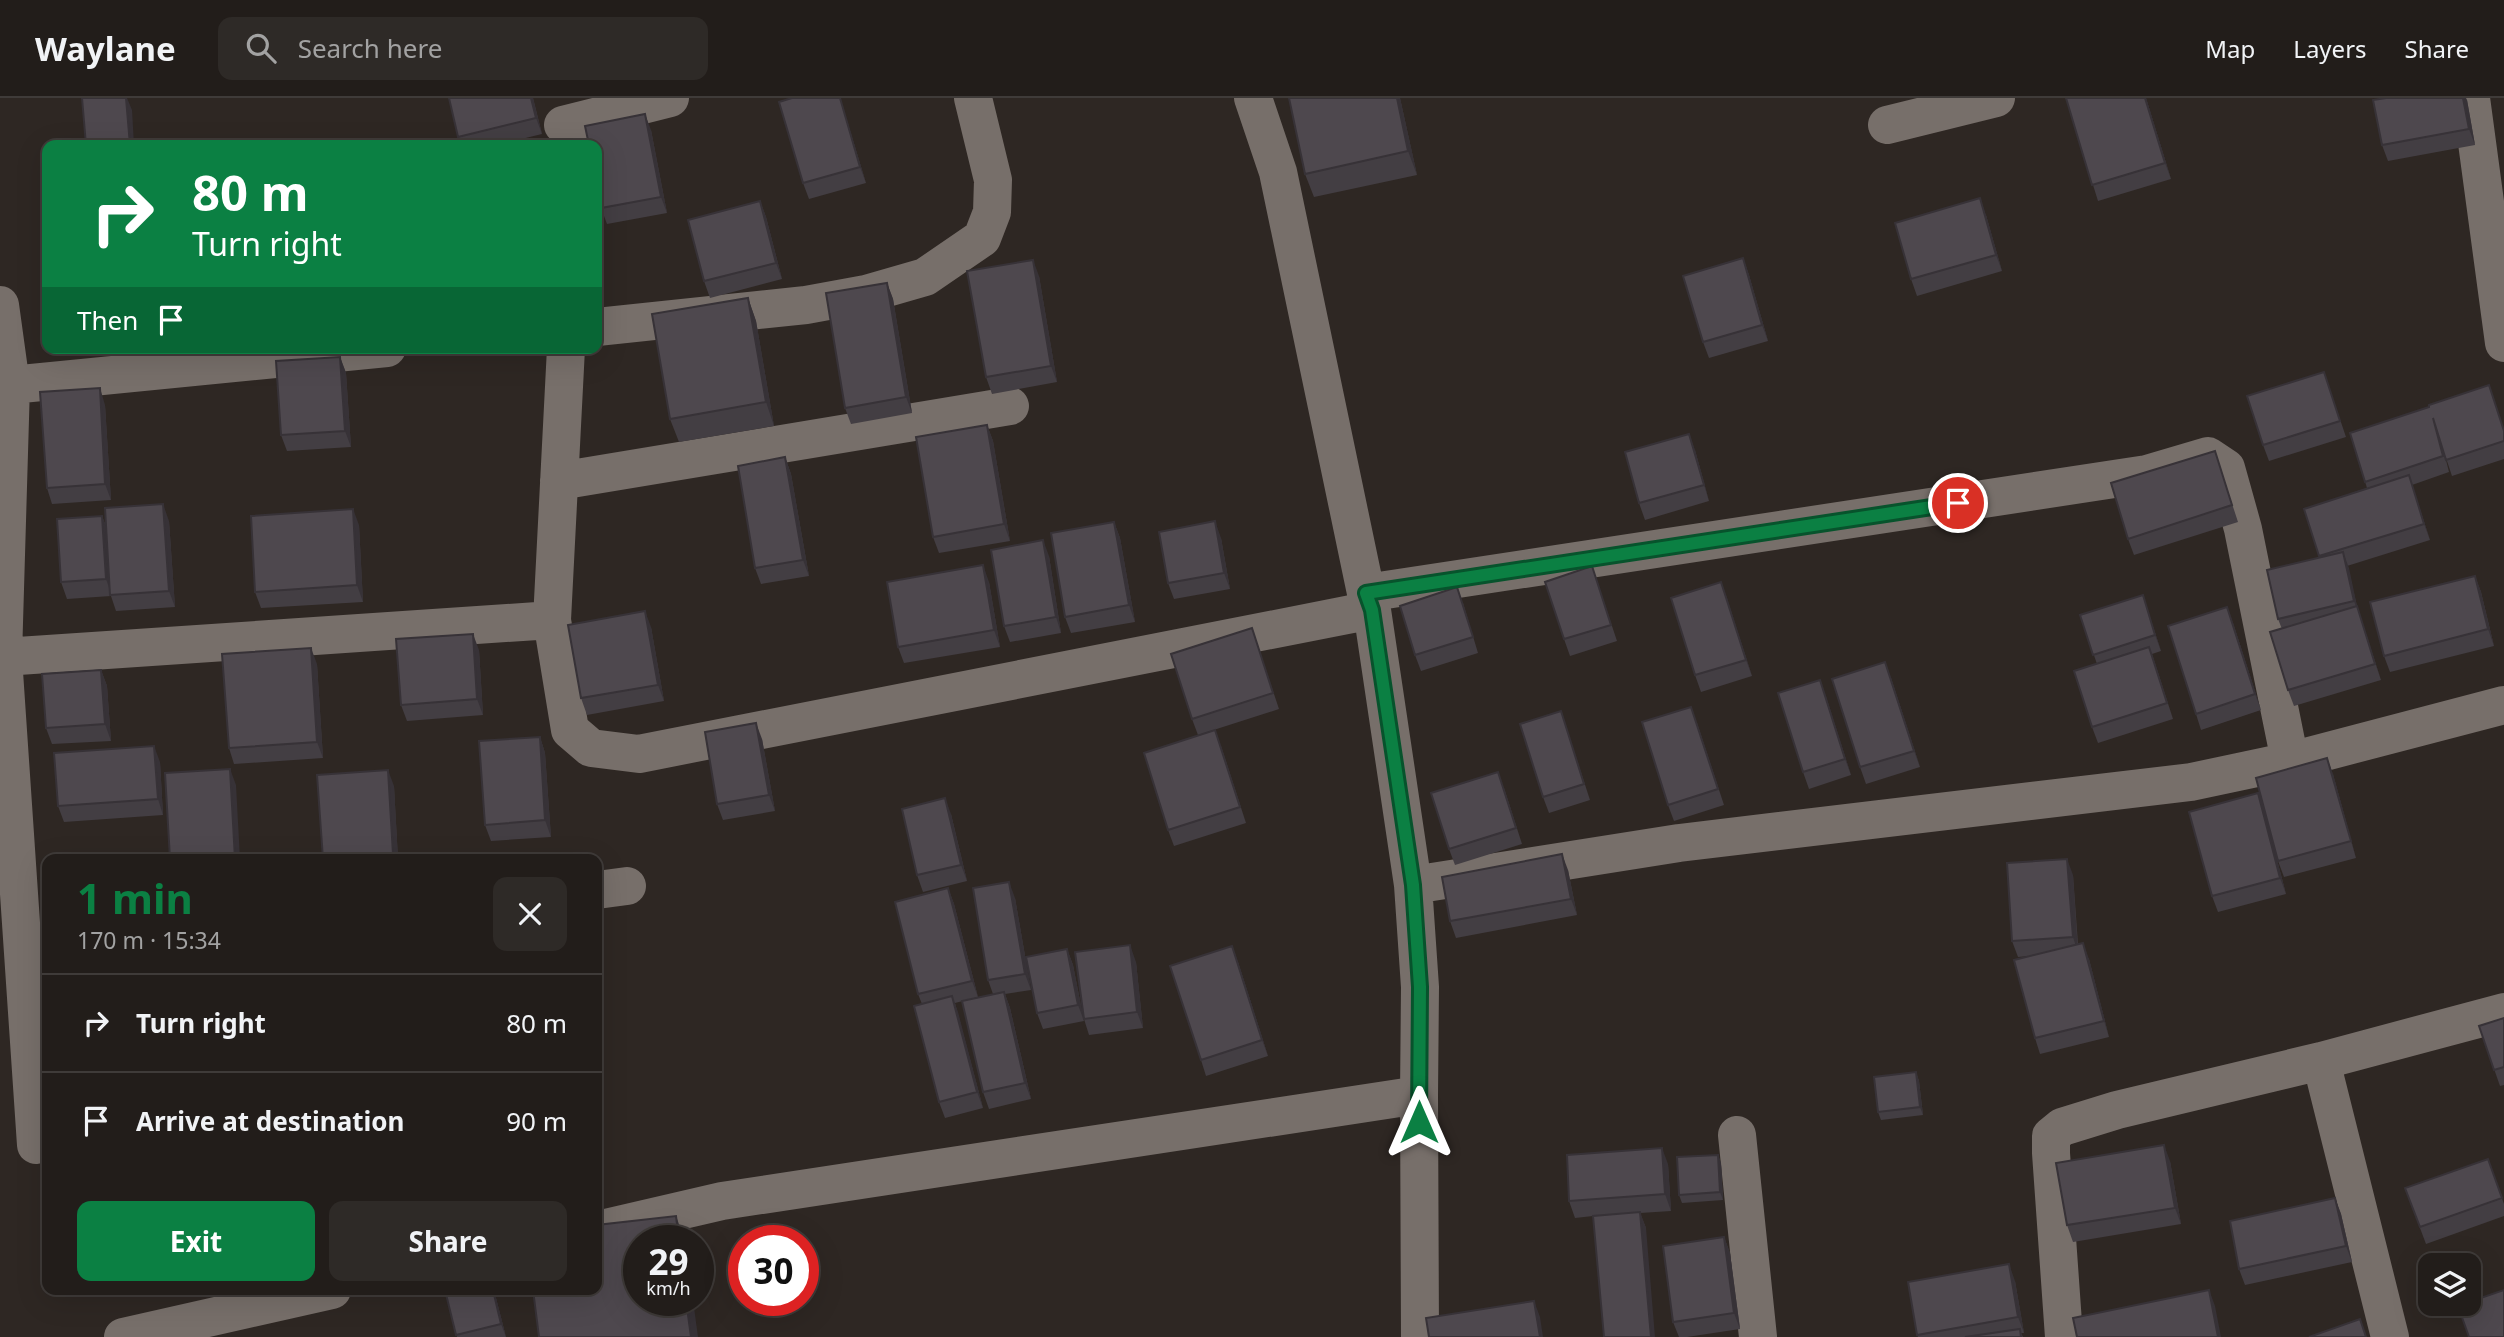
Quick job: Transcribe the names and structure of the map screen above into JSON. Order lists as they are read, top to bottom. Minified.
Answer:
{"page":{"header":"Waylane","search":"Search here","nav":["Map","Layers","Share"],"turn":["80 m","Turn right"],"then":"Then","heading":["1 min","170 m · 15:34"],"list":[{"name":"Turn right","value":"80 m"},{"name":"Arrive at destination","value":"90 m"}],"buttons":["Exit","Share"],"speed":"29 km/h","limit":"30"}}
